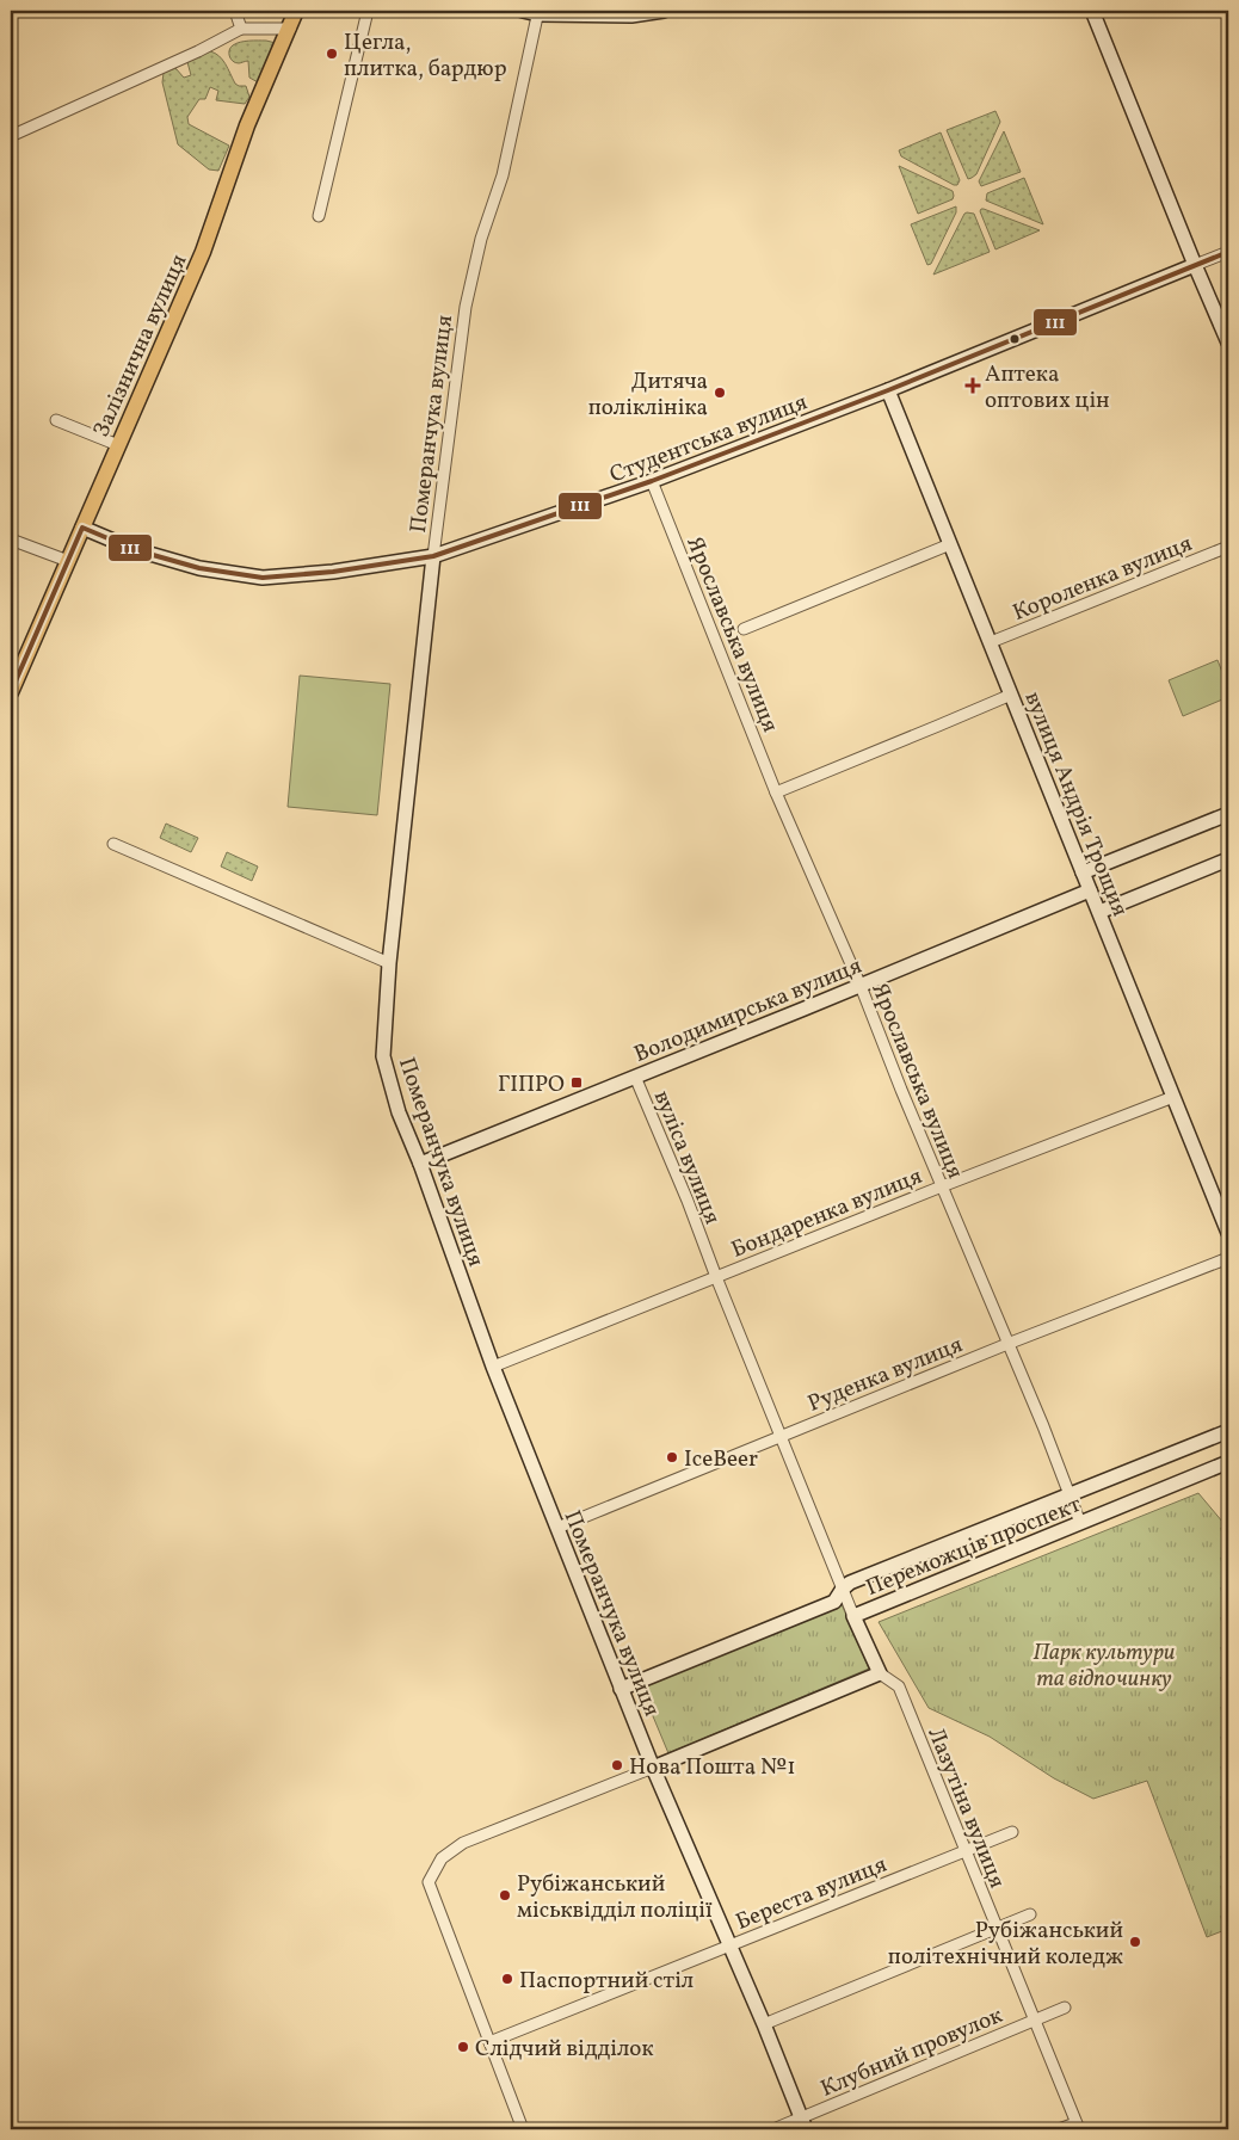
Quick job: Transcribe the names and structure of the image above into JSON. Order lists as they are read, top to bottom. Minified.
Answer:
{"streets":{"main road":["Залізнична вулиця"],"street":["Померанчука вулиця","Студентська вулиця","Короленка вулиця","Ярославська вулиця","вулиця Андрія Трощия","Володимирська вулиця","вуліса вулиця","Бондаренка вулиця","Руденка вулиця","Переможців проспект","Лазутіна вулиця","Береста вулиця","Клубний провулок"]},"crossings":[["Залізнична вулиця","Студентська вулиця"],["Померанчука вулиця","Студентська вулиця"],["Померанчука вулиця","Володимирська вулиця"],["Померанчука вулиця","Бондаренка вулиця"],["Померанчука вулиця","Руденка вулиця"],["Померанчука вулиця","Переможців проспект"],["Померанчука вулиця","Береста вулиця"],["Померанчука вулиця","Клубний провулок"],["Студентська вулиця","Ярославська вулиця"],["Студентська вулиця","вулиця Андрія Трощия"],["Короленка вулиця","вулиця Андрія Трощия"],["Ярославська вулиця","Володимирська вулиця"],["Ярославська вулиця","Бондаренка вулиця"],["Ярославська вулиця","Руденка вулиця"],["Ярославська вулиця","Переможців проспект"],["вулиця Андрія Трощия","Володимирська вулиця"],["вулиця Андрія Трощия","Бондаренка вулиця"],["Володимирська вулиця","вуліса вулиця"],["вуліса вулиця","Бондаренка вулиця"],["вуліса вулиця","Руденка вулиця"],["вуліса вулиця","Переможців проспект"],["Переможців проспект","Лазутіна вулиця"],["Лазутіна вулиця","Береста вулиця"],["Лазутіна вулиця","Клубний провулок"]],"parks":["Парк культури та відпочинку"],"places":{"other":["Цегла, плитка, бардюр","Дитяча поліклініка","IceBeer","Нова Пошта №1","Рубіжанський міськвідділ поліції","Рубіжанський політехнічний коледж","Паспортний стіл","Слідчий відділок"],"health":["Аптека оптових цін"],"transit":["ГІПРО"]},"lines":["transit line 111"]}
